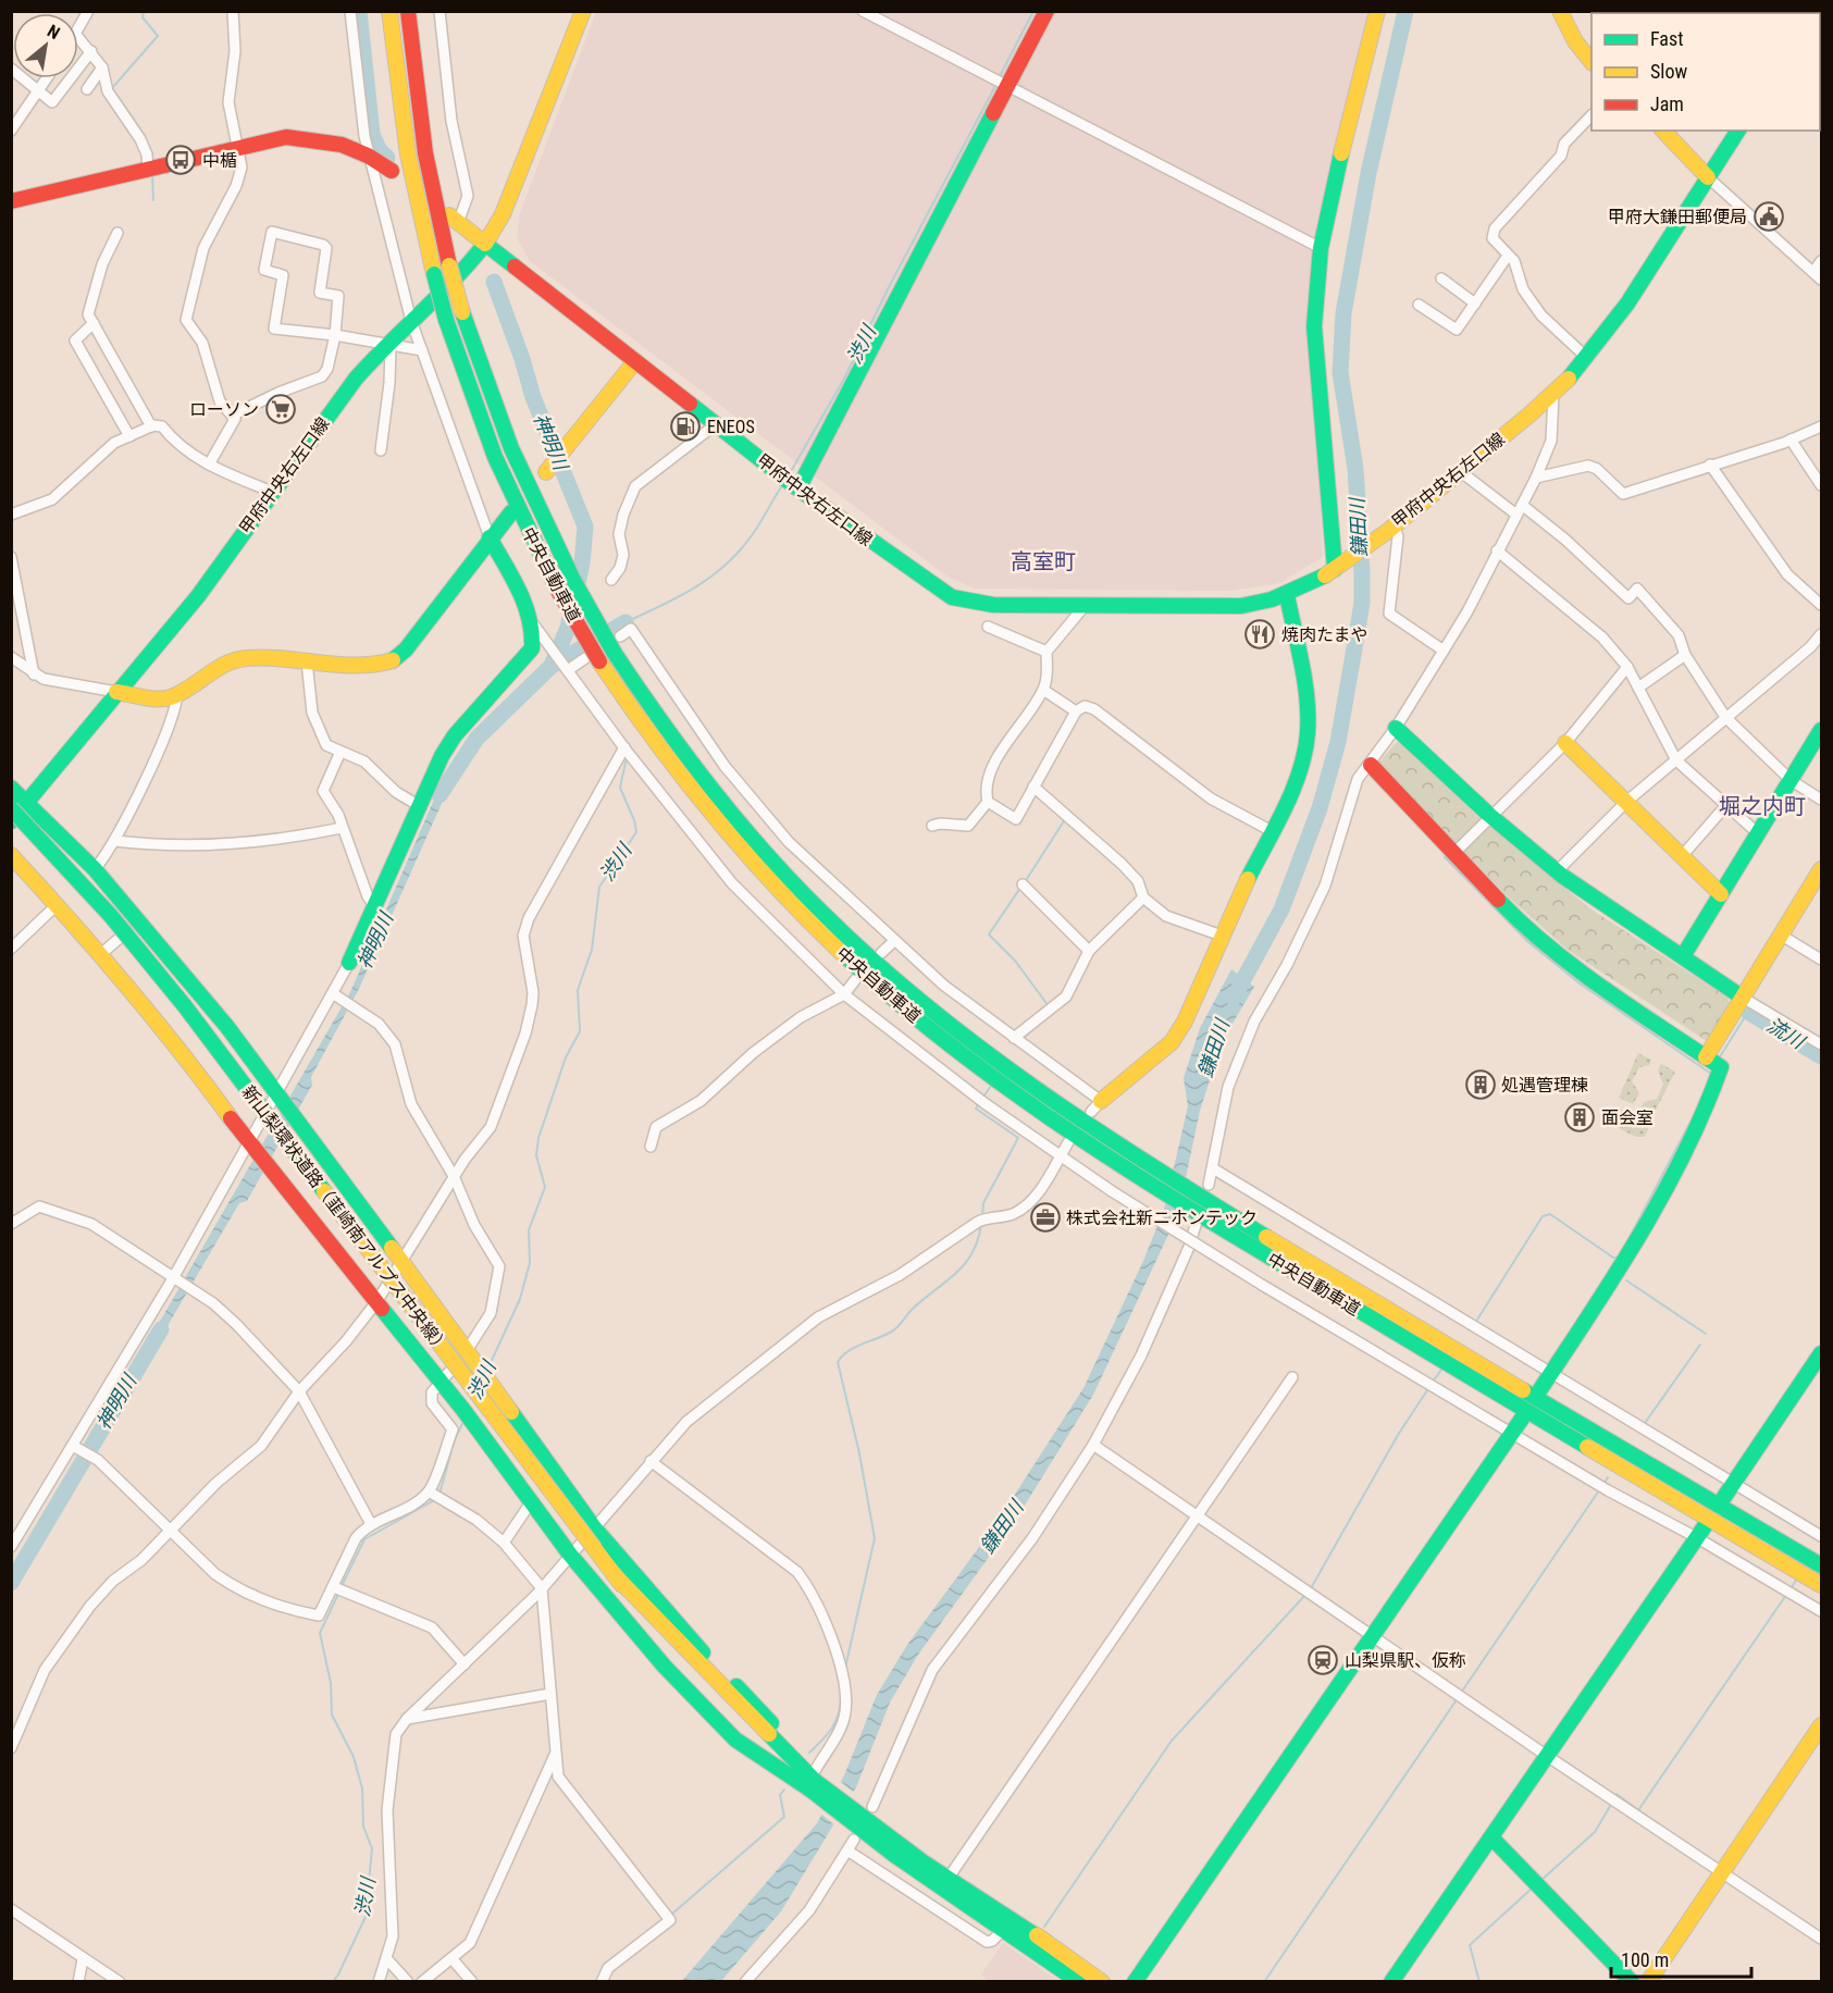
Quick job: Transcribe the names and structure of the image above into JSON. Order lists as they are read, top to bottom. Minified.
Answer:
{"streets":{"main road":["甲府中央右左口線","中央自動車道","新山梨環状道路（韮崎南アルプス中央線）"]},"crossings":[["甲府中央右左口線","新山梨環状道路（韮崎南アルプス中央線）"]],"districts":["高室町","堀之内町"],"water":["渋川","神明川","鎌田川","流川"],"places":{"bus stop":["中楯"],"public building":["甲府大鎌田郵便局"],"supermarket":["ローソン"],"fuel station":["ENEOS"],"restaurant":["焼肉たまや"],"building":["処遇管理棟","面会室"],"office":["株式会社新ニホンテック"],"station":["山梨県駅、仮称"]},"legend":["Fast","Slow","Jam"],"scale_bar":"100 m","north":"top right"}
